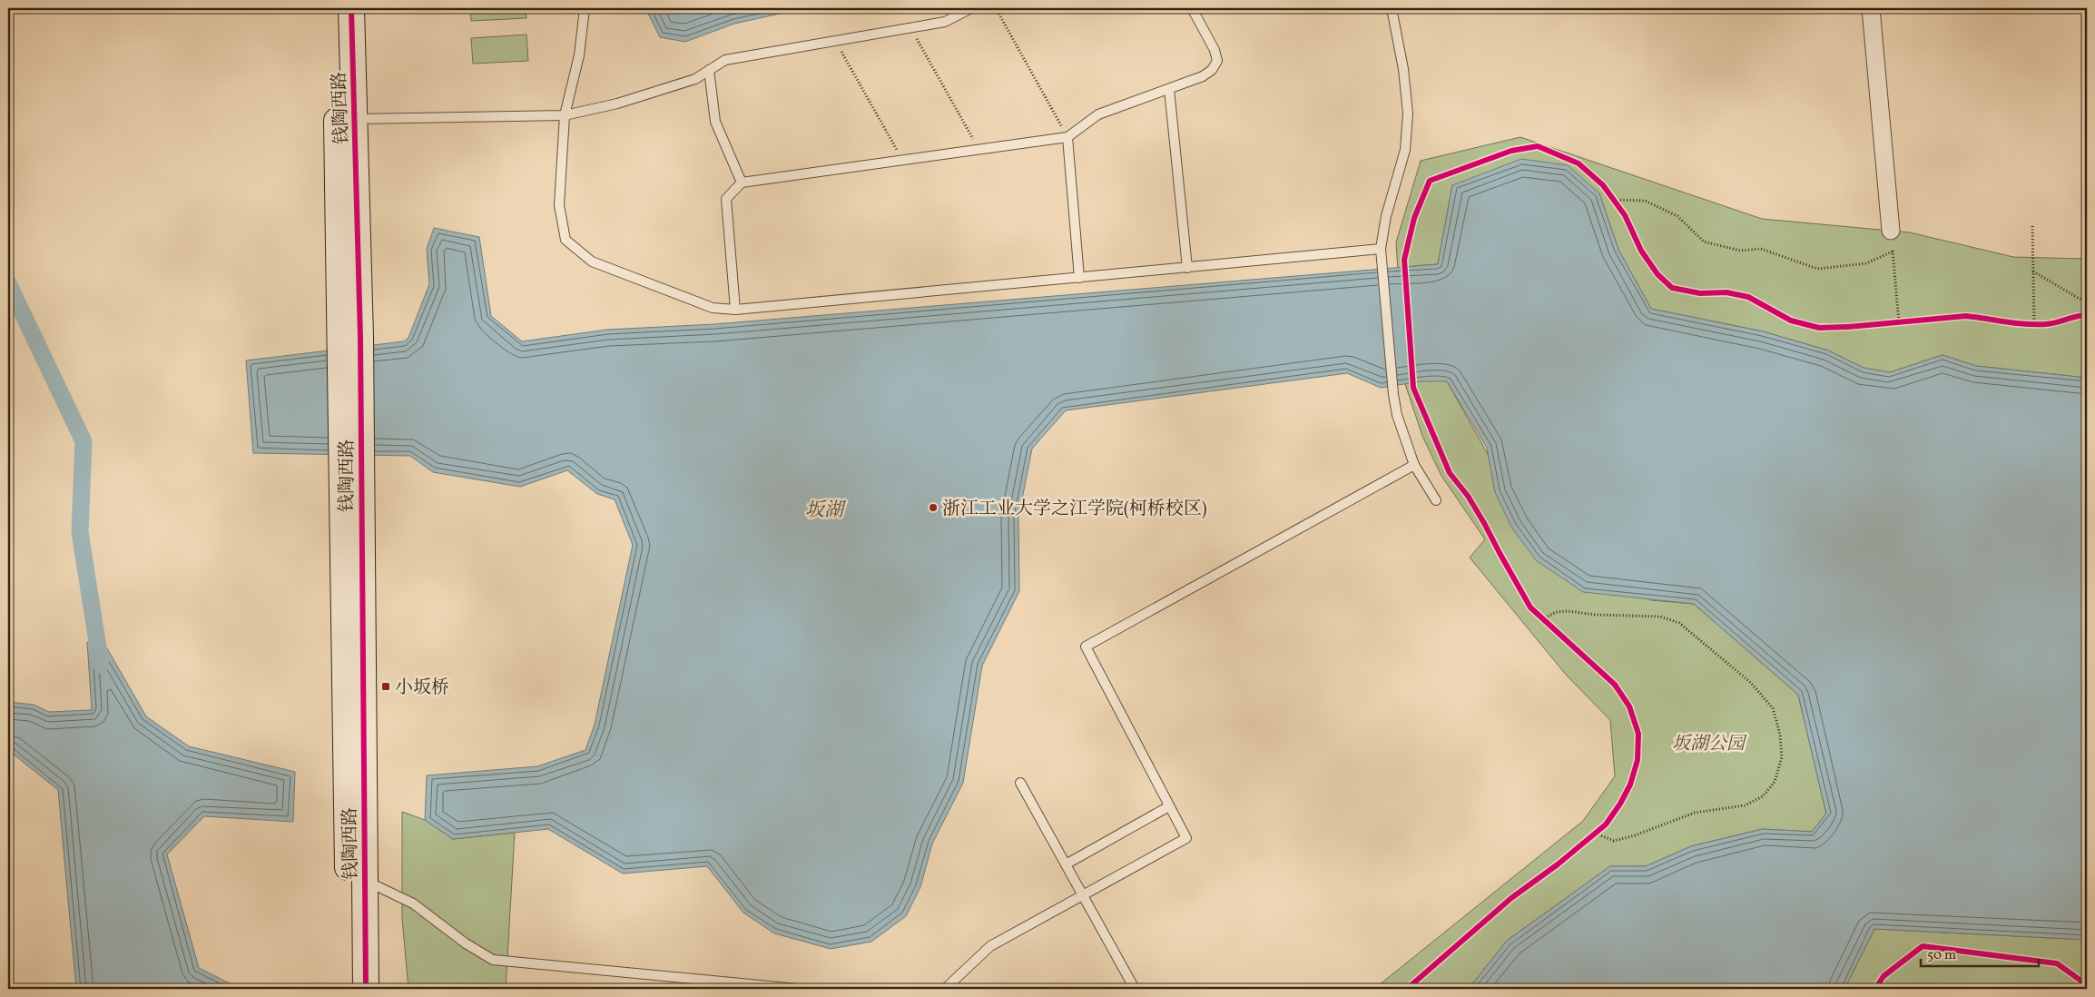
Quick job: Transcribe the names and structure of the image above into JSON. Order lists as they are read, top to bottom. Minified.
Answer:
{"streets":{"street":["钱陶西路"]},"water":["坂湖"],"parks":["坂湖公园"],"places":{"other":["浙江工业大学之江学院(柯桥校区)"],"transit":["小坂桥"]},"scale_bar":"50 m"}
